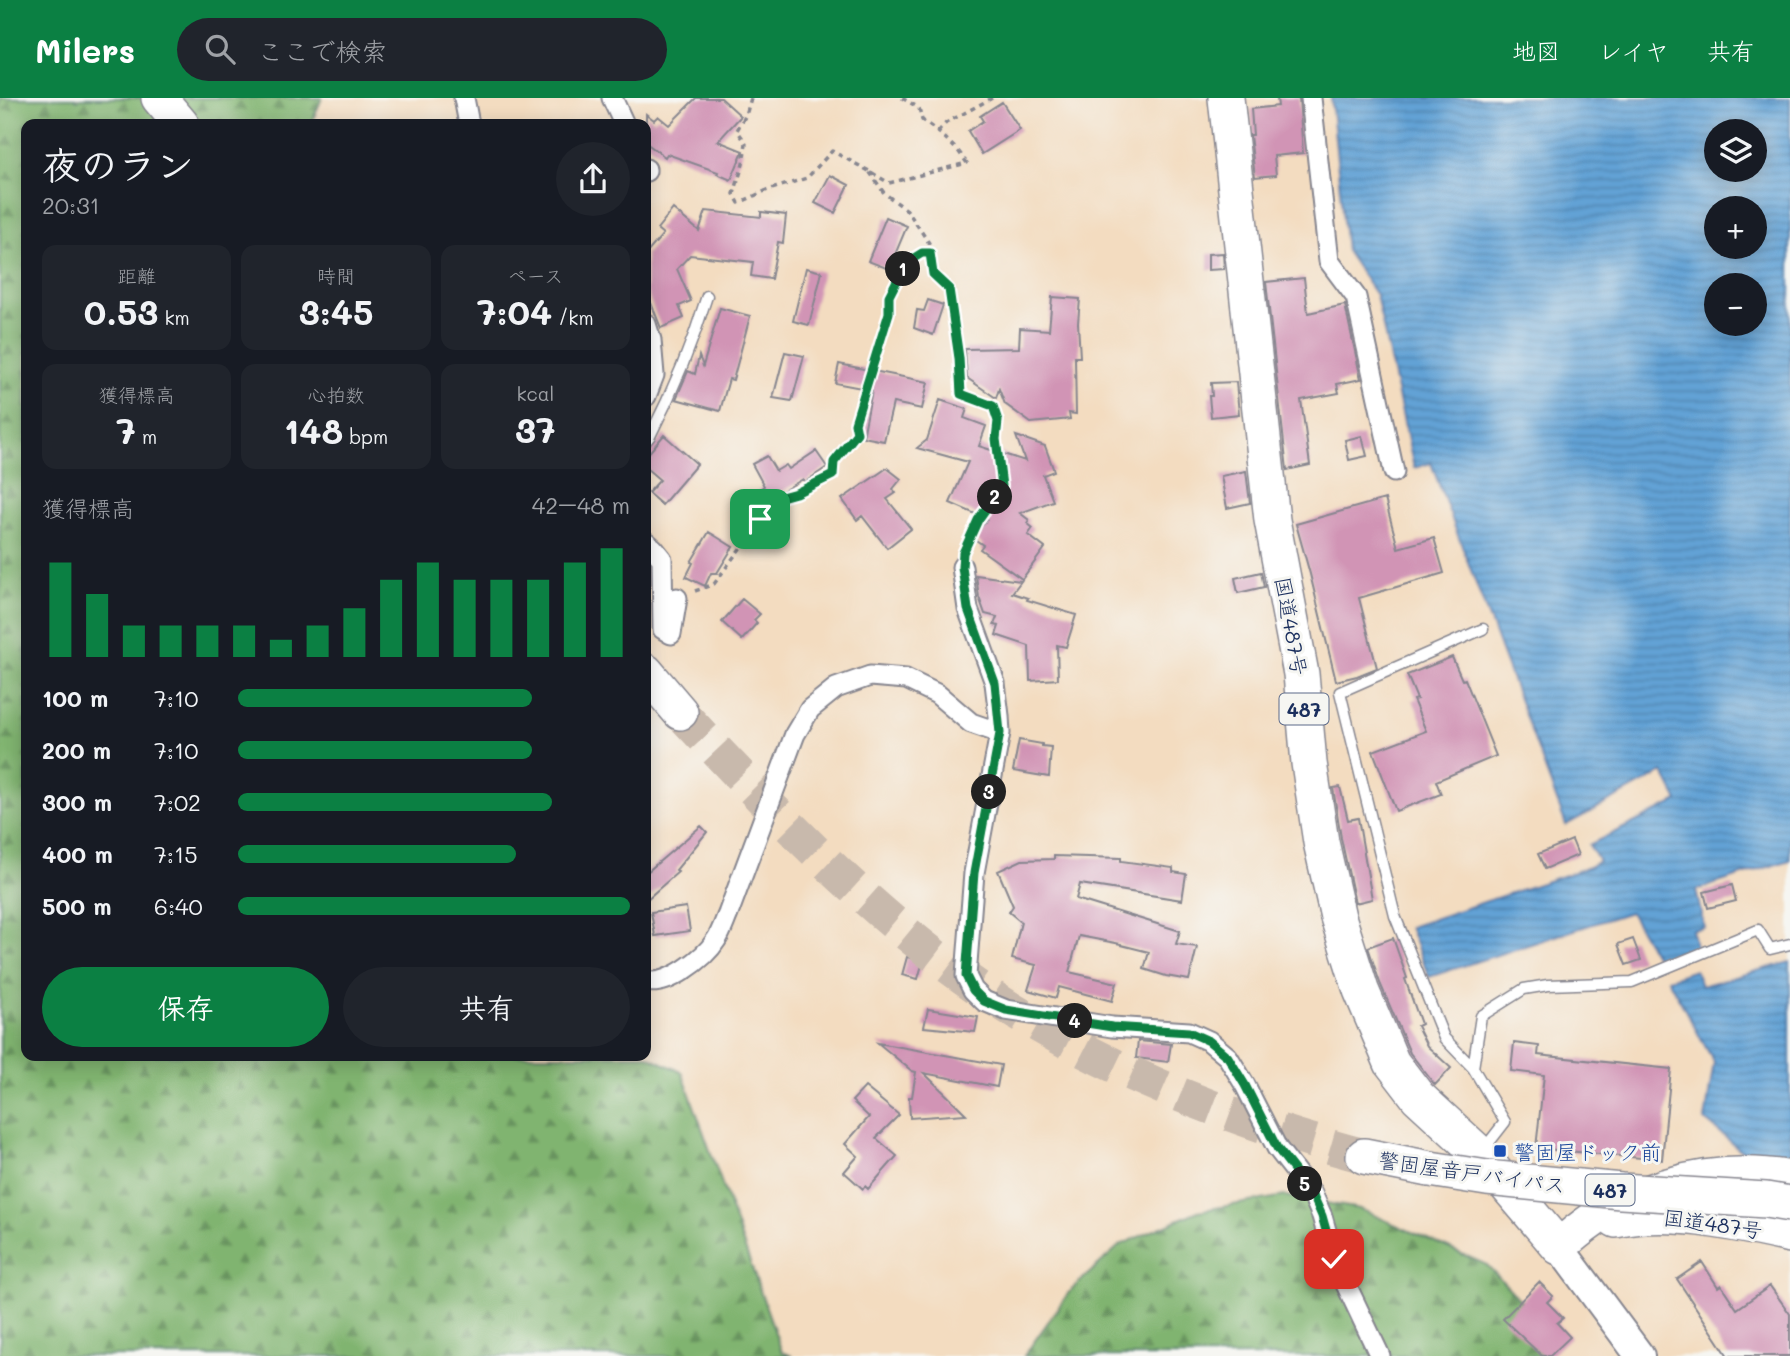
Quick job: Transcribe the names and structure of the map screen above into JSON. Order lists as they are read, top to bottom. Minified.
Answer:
{"streets":{"highway":["国道487号","487","警固屋音戸バイパス"]},"places":{"transit":["警固屋ドック前"]},"page":{"header":"Milers","search":"ここで検索","nav":["地図","レイヤ","共有"],"map_buttons":["+","−"],"heading":["夜のラン","20:31"],"stats":[["距離","0.53 km"],["時間","3:45"],["ペース","7:04 /km"],["獲得標高","7 m"],["心拍数","148 bpm"],["kcal","37"]],"pins":["1","2","3","4","5"],"chart":["獲得標高","42–48 m"],"list":[{"name":"100 m","note":"7:10"},{"name":"200 m","note":"7:10"},{"name":"300 m","note":"7:02"},{"name":"400 m","note":"7:15"},{"name":"500 m","note":"6:40"}],"buttons":["保存","共有"]}}
